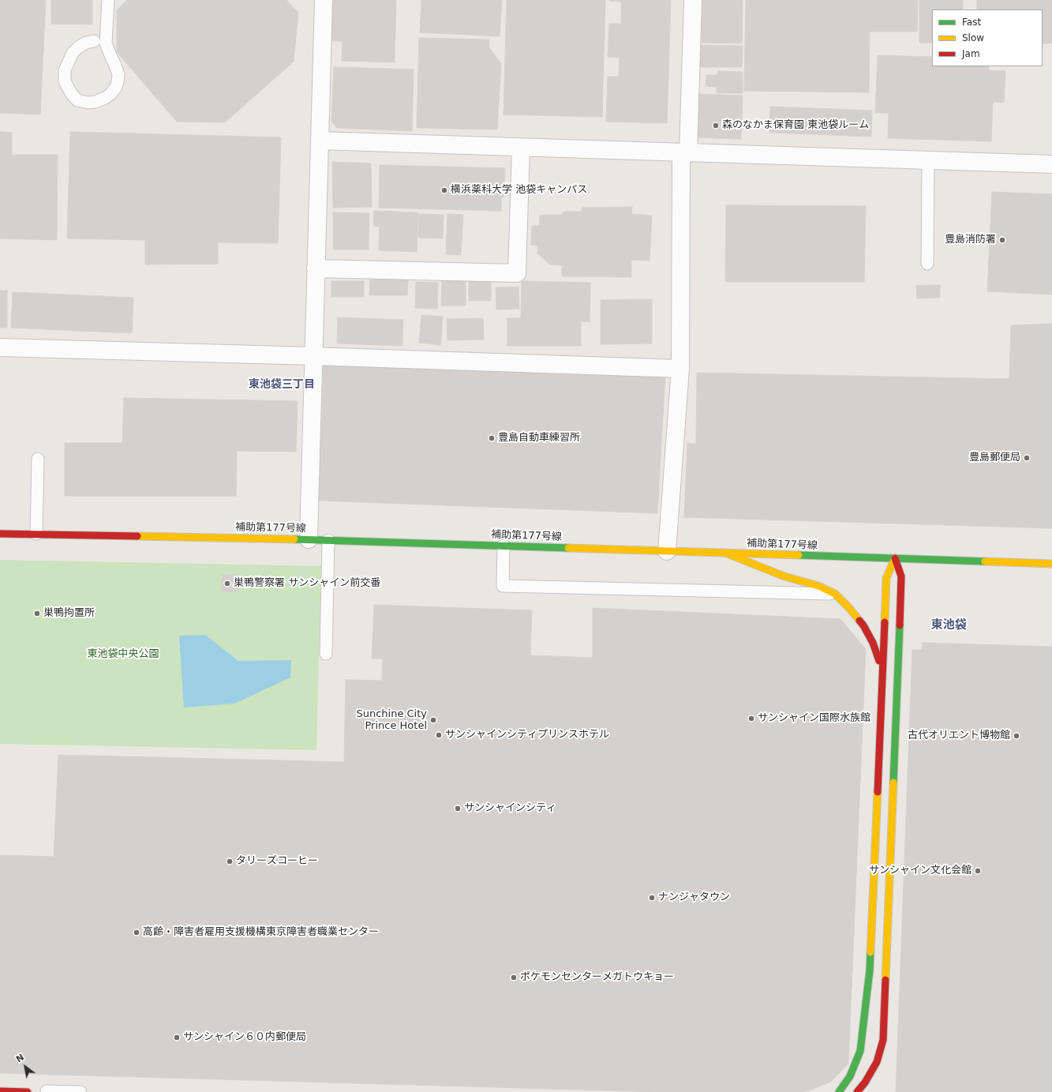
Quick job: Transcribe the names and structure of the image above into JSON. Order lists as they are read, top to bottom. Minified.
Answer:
{"streets":{"main road":["補助第177号線"]},"districts":["東池袋三丁目","東池袋"],"parks":["東池袋中央公園"],"places":["森のなかま保育園 東池袋ルーム","横浜薬科大学 池袋キャンパス","豊島消防署","豊島自動車練習所","豊島郵便局","巣鴨警察署 サンシャイン前交番","巣鴨拘置所","サンシャイン国際水族館","Sunchine City Prince Hotel","サンシャインシティプリンスホテル","古代オリエント博物館","サンシャインシティ","タリーズコーヒー","サンシャイン文化会館","ナンジャタウン","高齢・障害者雇用支援機構東京障害者職業センター","ポケモンセンターメガトウキョー","サンシャイン６０内郵便局"],"legend":["Fast","Slow","Jam"],"north":"top left"}
